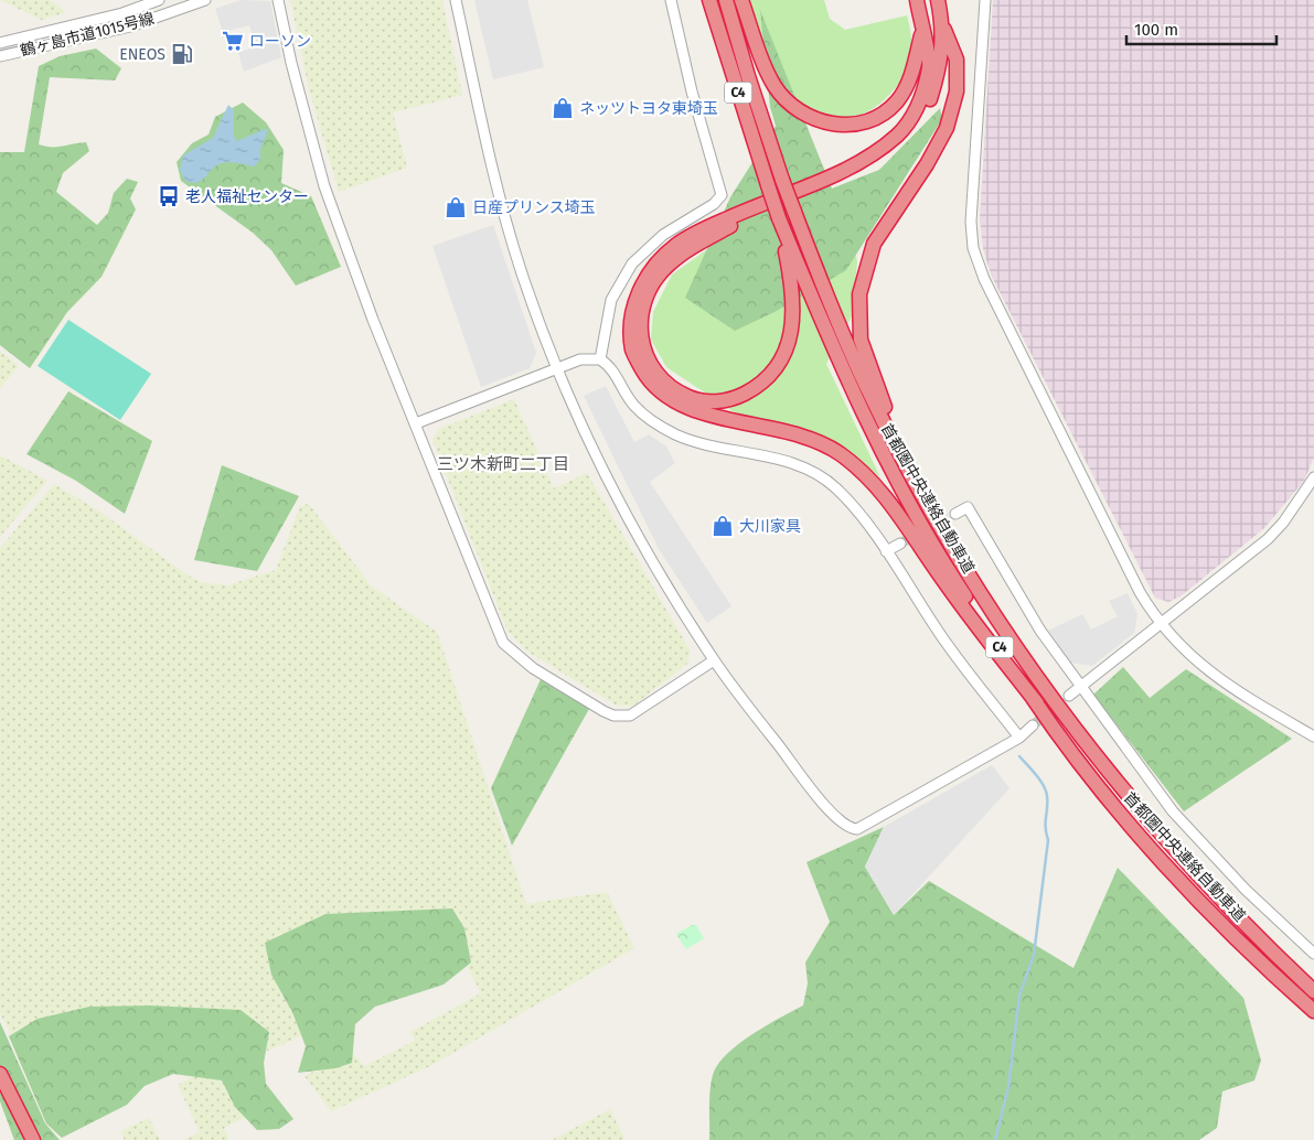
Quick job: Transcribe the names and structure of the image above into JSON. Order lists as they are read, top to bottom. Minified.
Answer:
{"streets":{"highway":["C4","首都圏中央連絡自動車道"],"street":["鶴ヶ島市道1015号線"]},"districts":["三ツ木新町二丁目"],"places":{"supermarket":["ローソン"],"fuel station":["ENEOS"],"shop":["ネッツトヨタ東埼玉","日産プリンス埼玉","大川家具"],"bus stop":["老人福祉センター"]},"scale_bar":"100 m"}
